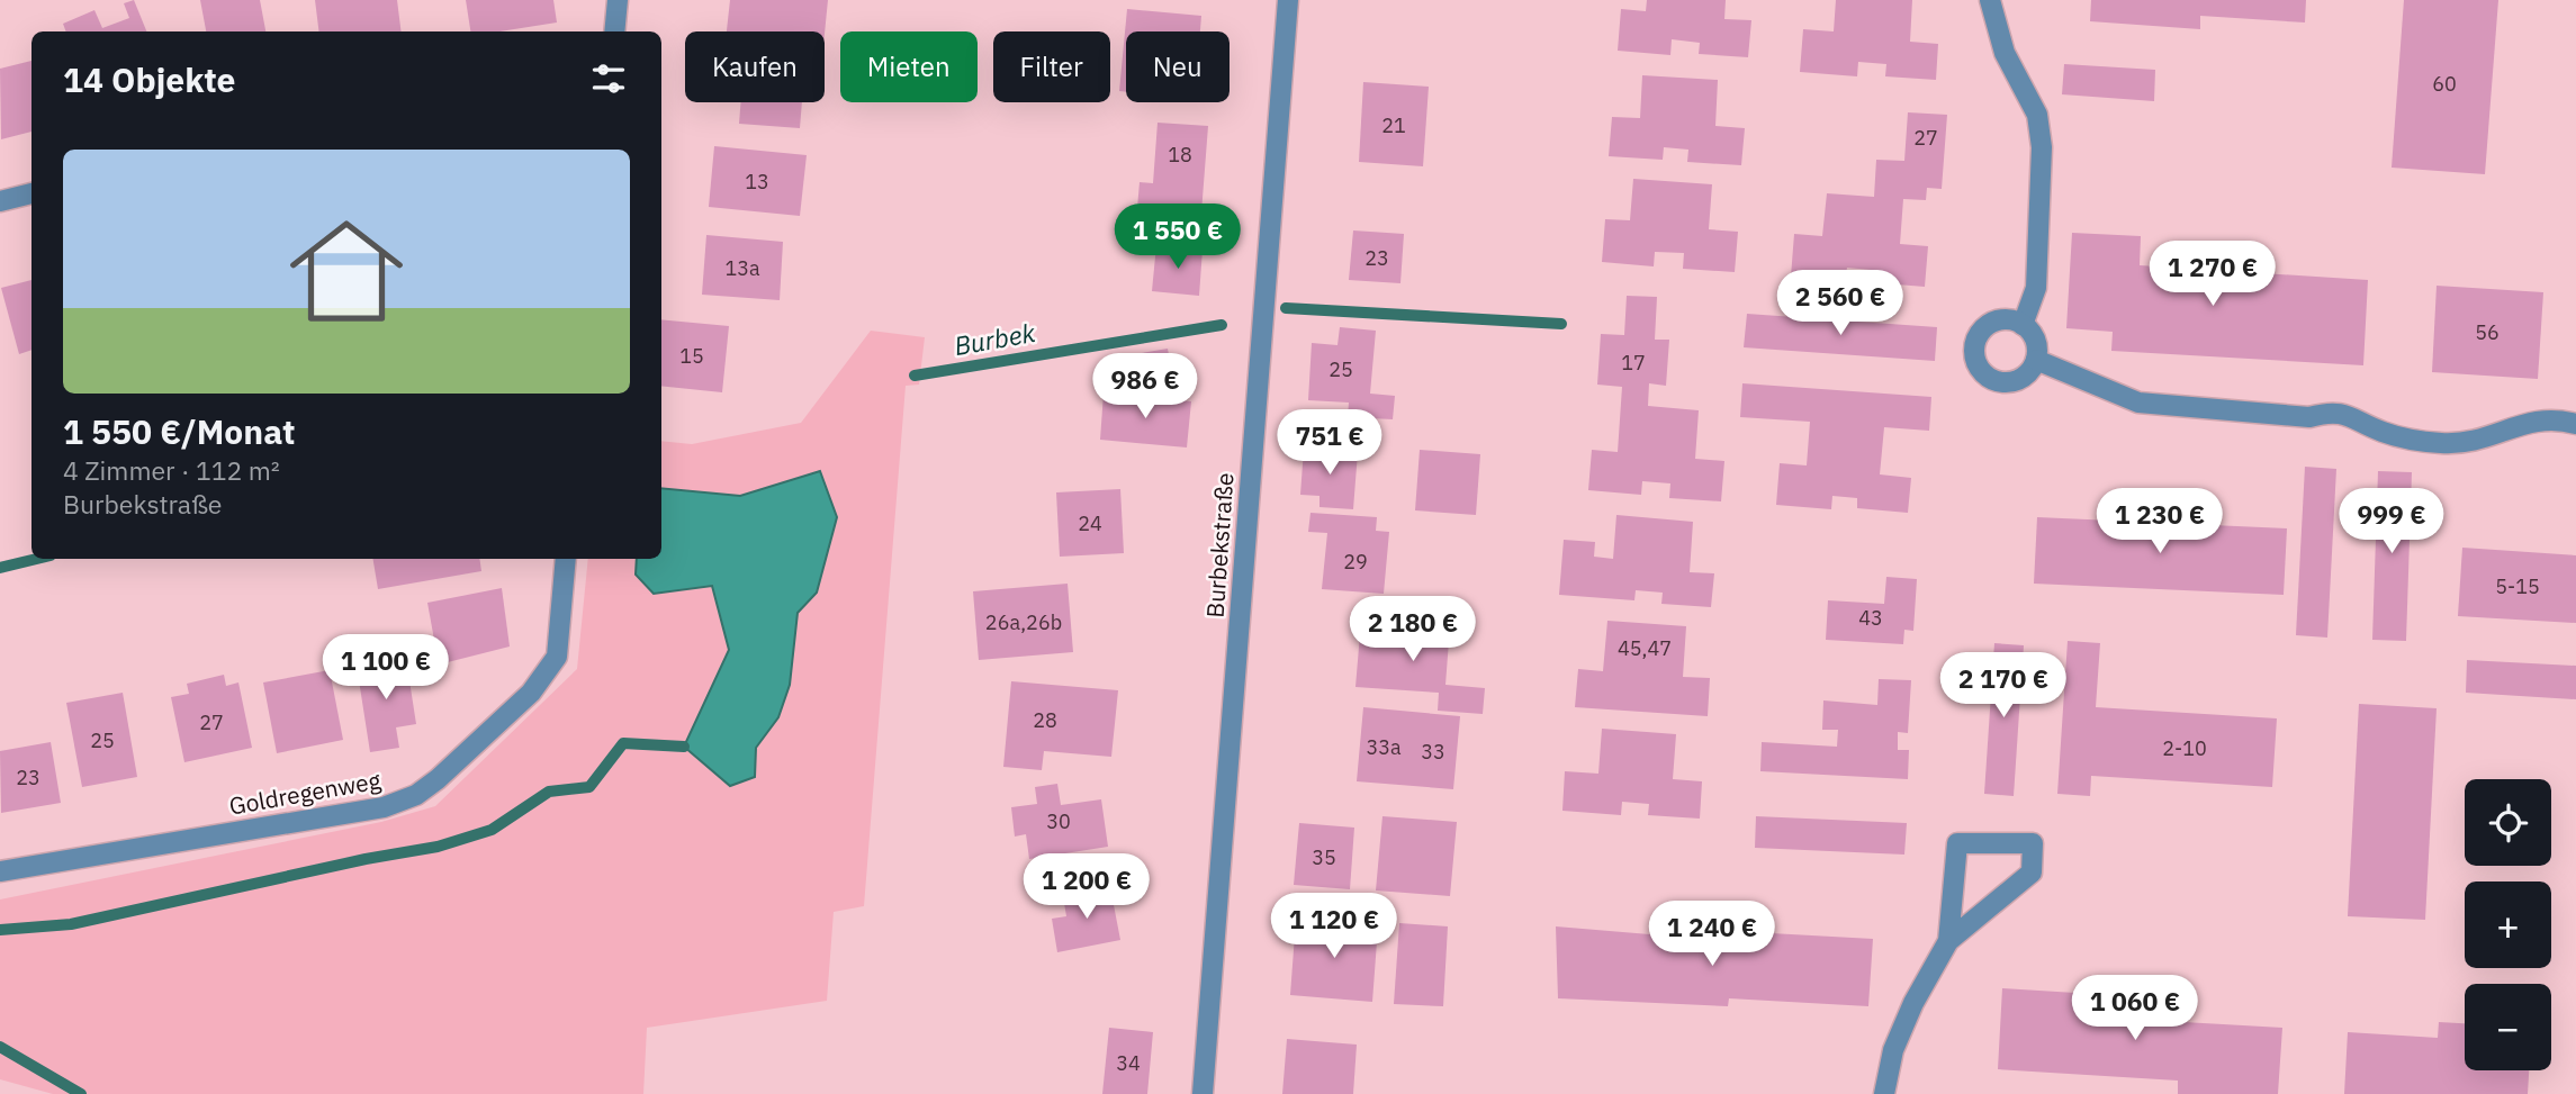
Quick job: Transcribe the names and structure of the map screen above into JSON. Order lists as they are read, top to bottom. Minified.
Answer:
{"streets":{"street":["Burbekstraße","Goldregenweg"]},"water":["Burbek"],"house_numbers":["60","21","27","18","13","23","13a","56","15","17","25","24","29","5-15","43","26a,26b","45,47","28","27","25","33a","2-10","33","23","30","35","34"],"page":{"chip":["Kaufen","Mieten","Filter","Neu"],"heading":"14 Objekte","list":[{"name":"1 550 €/Monat","note":"4 Zimmer · 112 m² · Burbekstraße"}],"price":["1 550 €","1 270 €","2 560 €","986 €","751 €","1 230 €","999 €","2 180 €","1 100 €","2 170 €","1 200 €","1 120 €","1 240 €","1 060 €"],"map_buttons":["+","−"]}}
